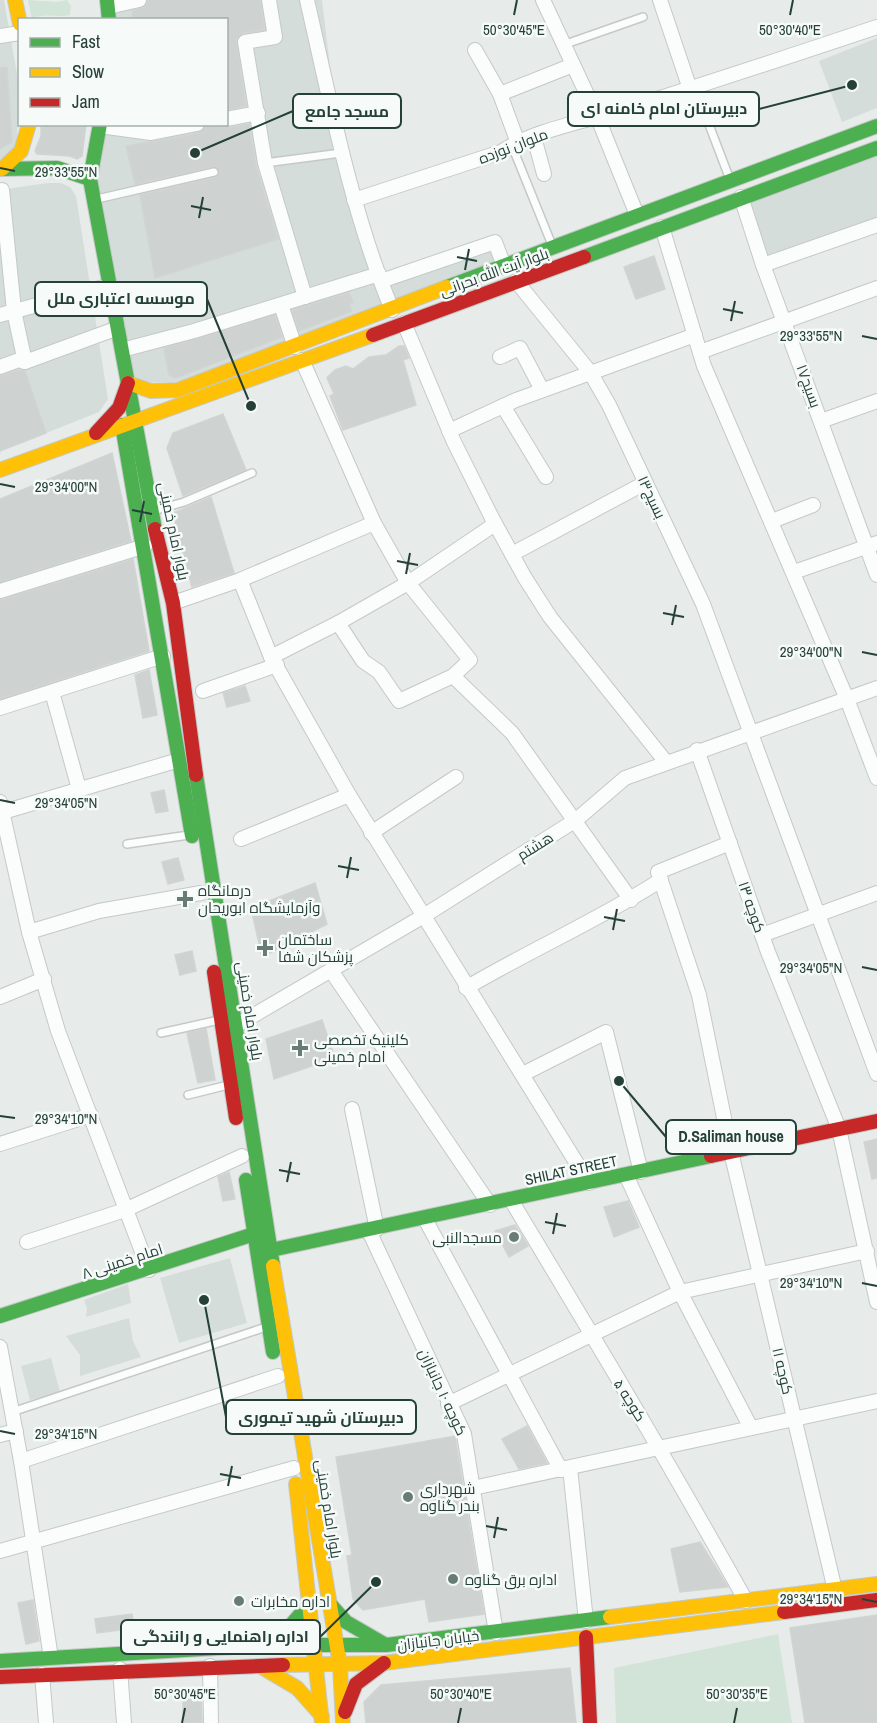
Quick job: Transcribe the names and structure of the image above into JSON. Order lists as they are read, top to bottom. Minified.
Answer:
{"streets":{"main road":["بلوار آیت الله بحرانی","بلوار امام خمینی","SHILAT STREET","امام خمینی ۸","خیابان جانبازان"],"street":["ملوان نوزده","بسیج۱۷","بسیج۱۳","هشتم","کوچه ۱۳","کوچه ۱۱","کوچه ۱۰ جانبازان","کوچه ۵"]},"crossings":[["بلوار آیت الله بحرانی","بسیج۱۷"],["بلوار آیت الله بحرانی","بسیج۱۳"],["بلوار آیت الله بحرانی","بلوار امام خمینی"],["بسیج۱۳","هشتم"],["بلوار امام خمینی","هشتم"],["بلوار امام خمینی","SHILAT STREET"],["بلوار امام خمینی","امام خمینی ۸"],["بلوار امام خمینی","خیابان جانبازان"],["هشتم","کوچه ۱۳"],["کوچه ۱۳","SHILAT STREET"],["SHILAT STREET","کوچه ۱۱"],["SHILAT STREET","کوچه ۱۰ جانبازان"],["SHILAT STREET","کوچه ۵"],["کوچه ۱۱","خیابان جانبازان"],["کوچه ۱۰ جانبازان","خیابان جانبازان"],["کوچه ۵","خیابان جانبازان"]],"places":{"other":["دبیرستان امام خامنه ای","مسجد جامع","موسسه اعتباری ملل","D.Saliman house","مسجدالنبی","دبیرستان شهید تیموری","شهرداری بندر گناوه","اداره برق گناوه","اداره راهنمایی و رانندگی","اداره مخابرات"],"health":["درمانگاه وآزمایشگاه ابوریحان","ساختمان پزشکان شفا","کلینیک تخصصی امام خمینی"]},"legend":["Fast","Slow","Jam"],"coordinates":["50°30'45\"E","50°30'40\"E","29°33'55\"N","29°34'00\"N","29°34'05\"N","29°34'10\"N","29°34'15\"N","50°30'35\"E"]}
